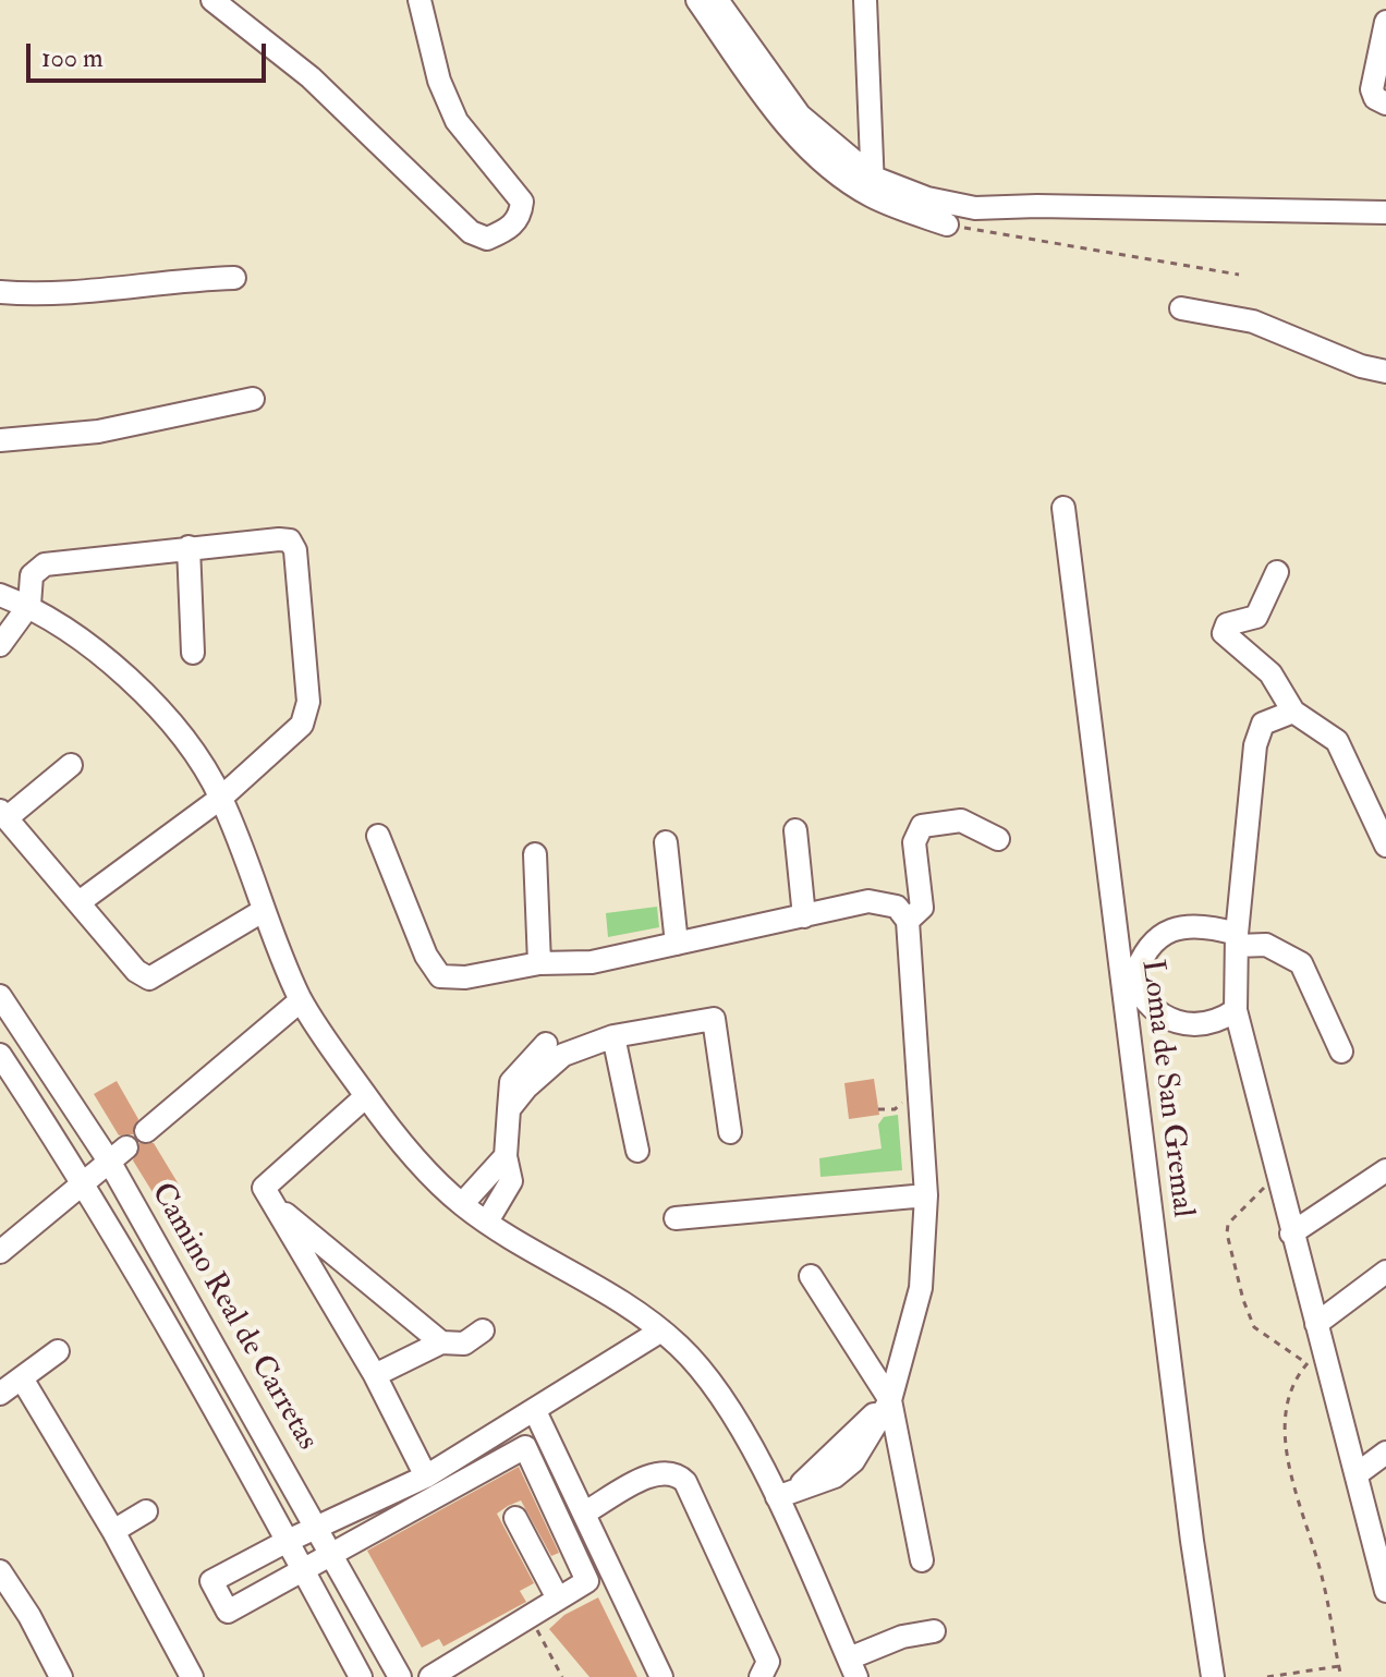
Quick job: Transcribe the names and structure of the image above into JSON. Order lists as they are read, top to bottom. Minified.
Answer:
{"streets":{"street":["Loma de San Gremal","Camino Real de Carretas"]},"scale_bar":"100 m"}
